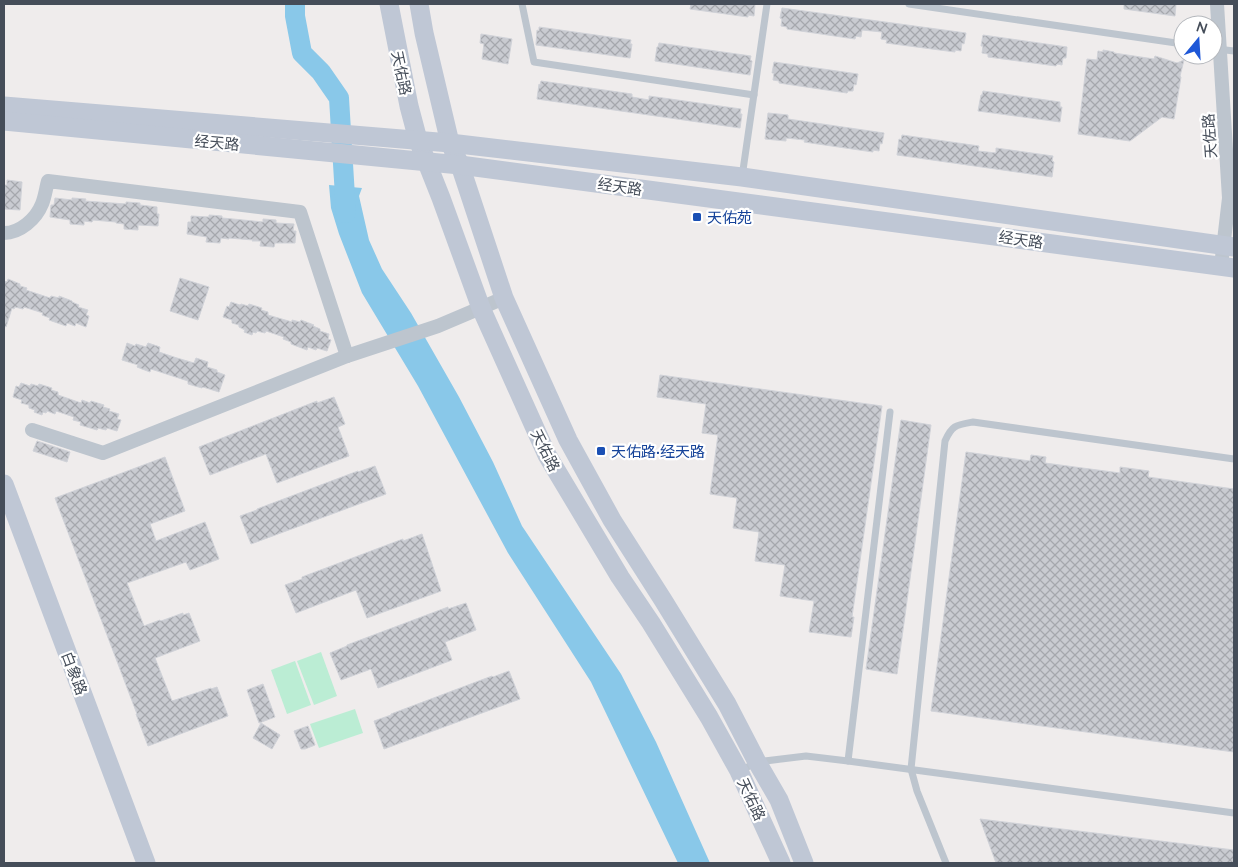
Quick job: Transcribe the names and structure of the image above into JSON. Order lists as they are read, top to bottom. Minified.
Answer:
{"streets":{"main road":["天佑路","经天路","白象路"],"street":["天佐路"]},"crossings":[["天佑路","经天路"],["天佐路","经天路"]],"places":{"transit":["天佑苑","天佑路·经天路"]},"north":"top"}
